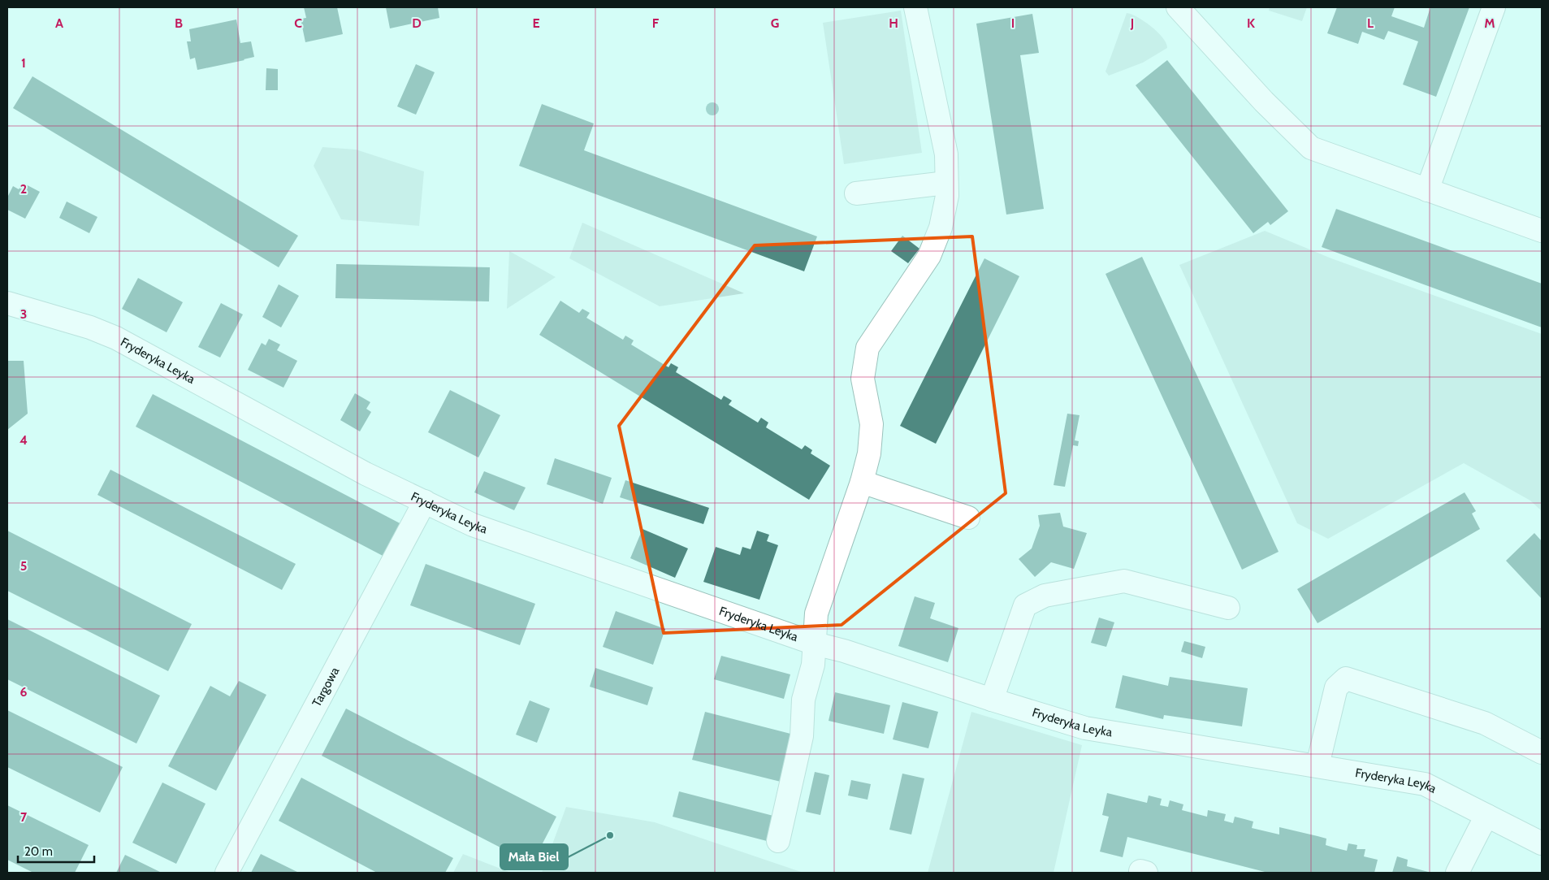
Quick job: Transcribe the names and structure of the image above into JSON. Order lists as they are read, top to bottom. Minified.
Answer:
{"streets":{"street":["Fryderyka Leyka","Targowa"]},"crossings":[["Fryderyka Leyka","Targowa"]],"places":["Mała Biel"],"scale_bar":"20 m","grid":{"columns":["A","B","C","D","E","F","G","H","I","J","K","L","M"],"rows":["1","2","3","4","5","6","7"]}}
